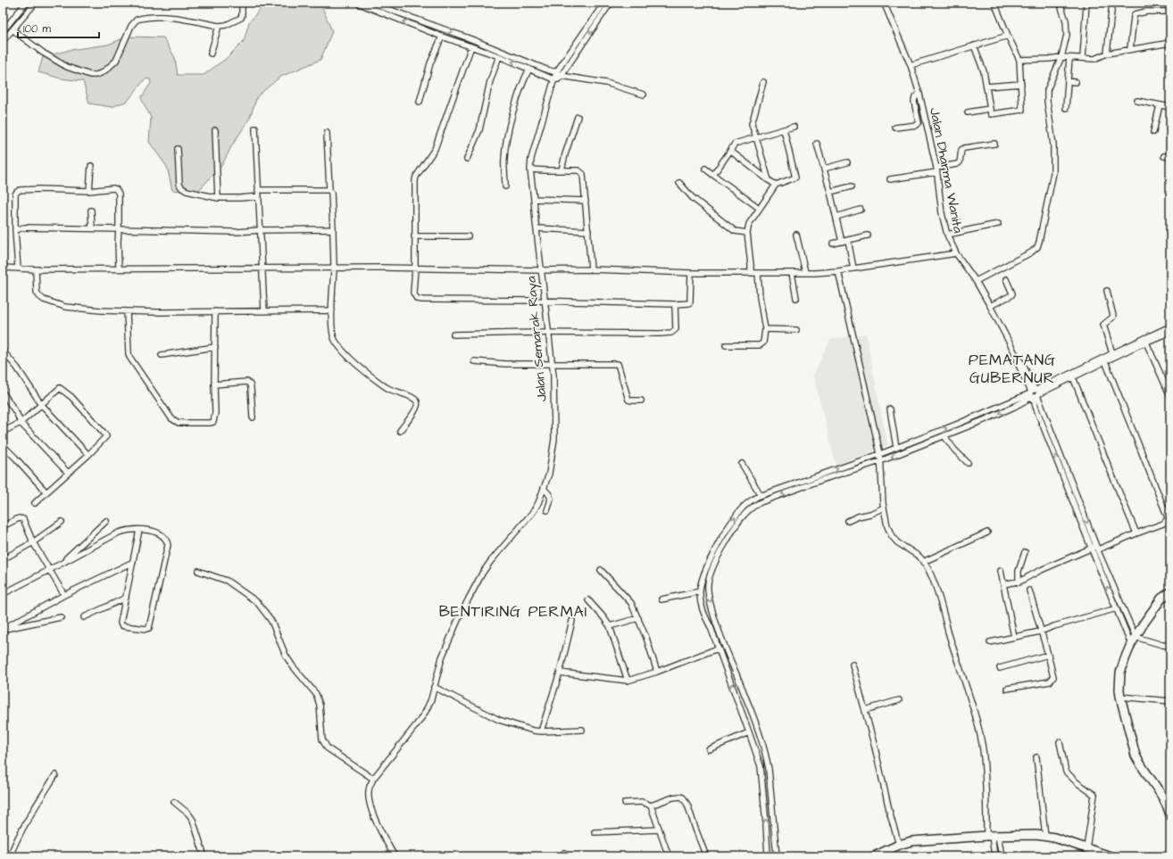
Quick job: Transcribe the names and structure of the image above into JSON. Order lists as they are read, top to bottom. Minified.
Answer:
{"streets":{"street":["Jalan Dharma Wanita","Jalan Semarak Raya"]},"districts":["PEMATANG GUBERNUR","BENTIRING PERMAI"],"scale_bar":"100 m"}
